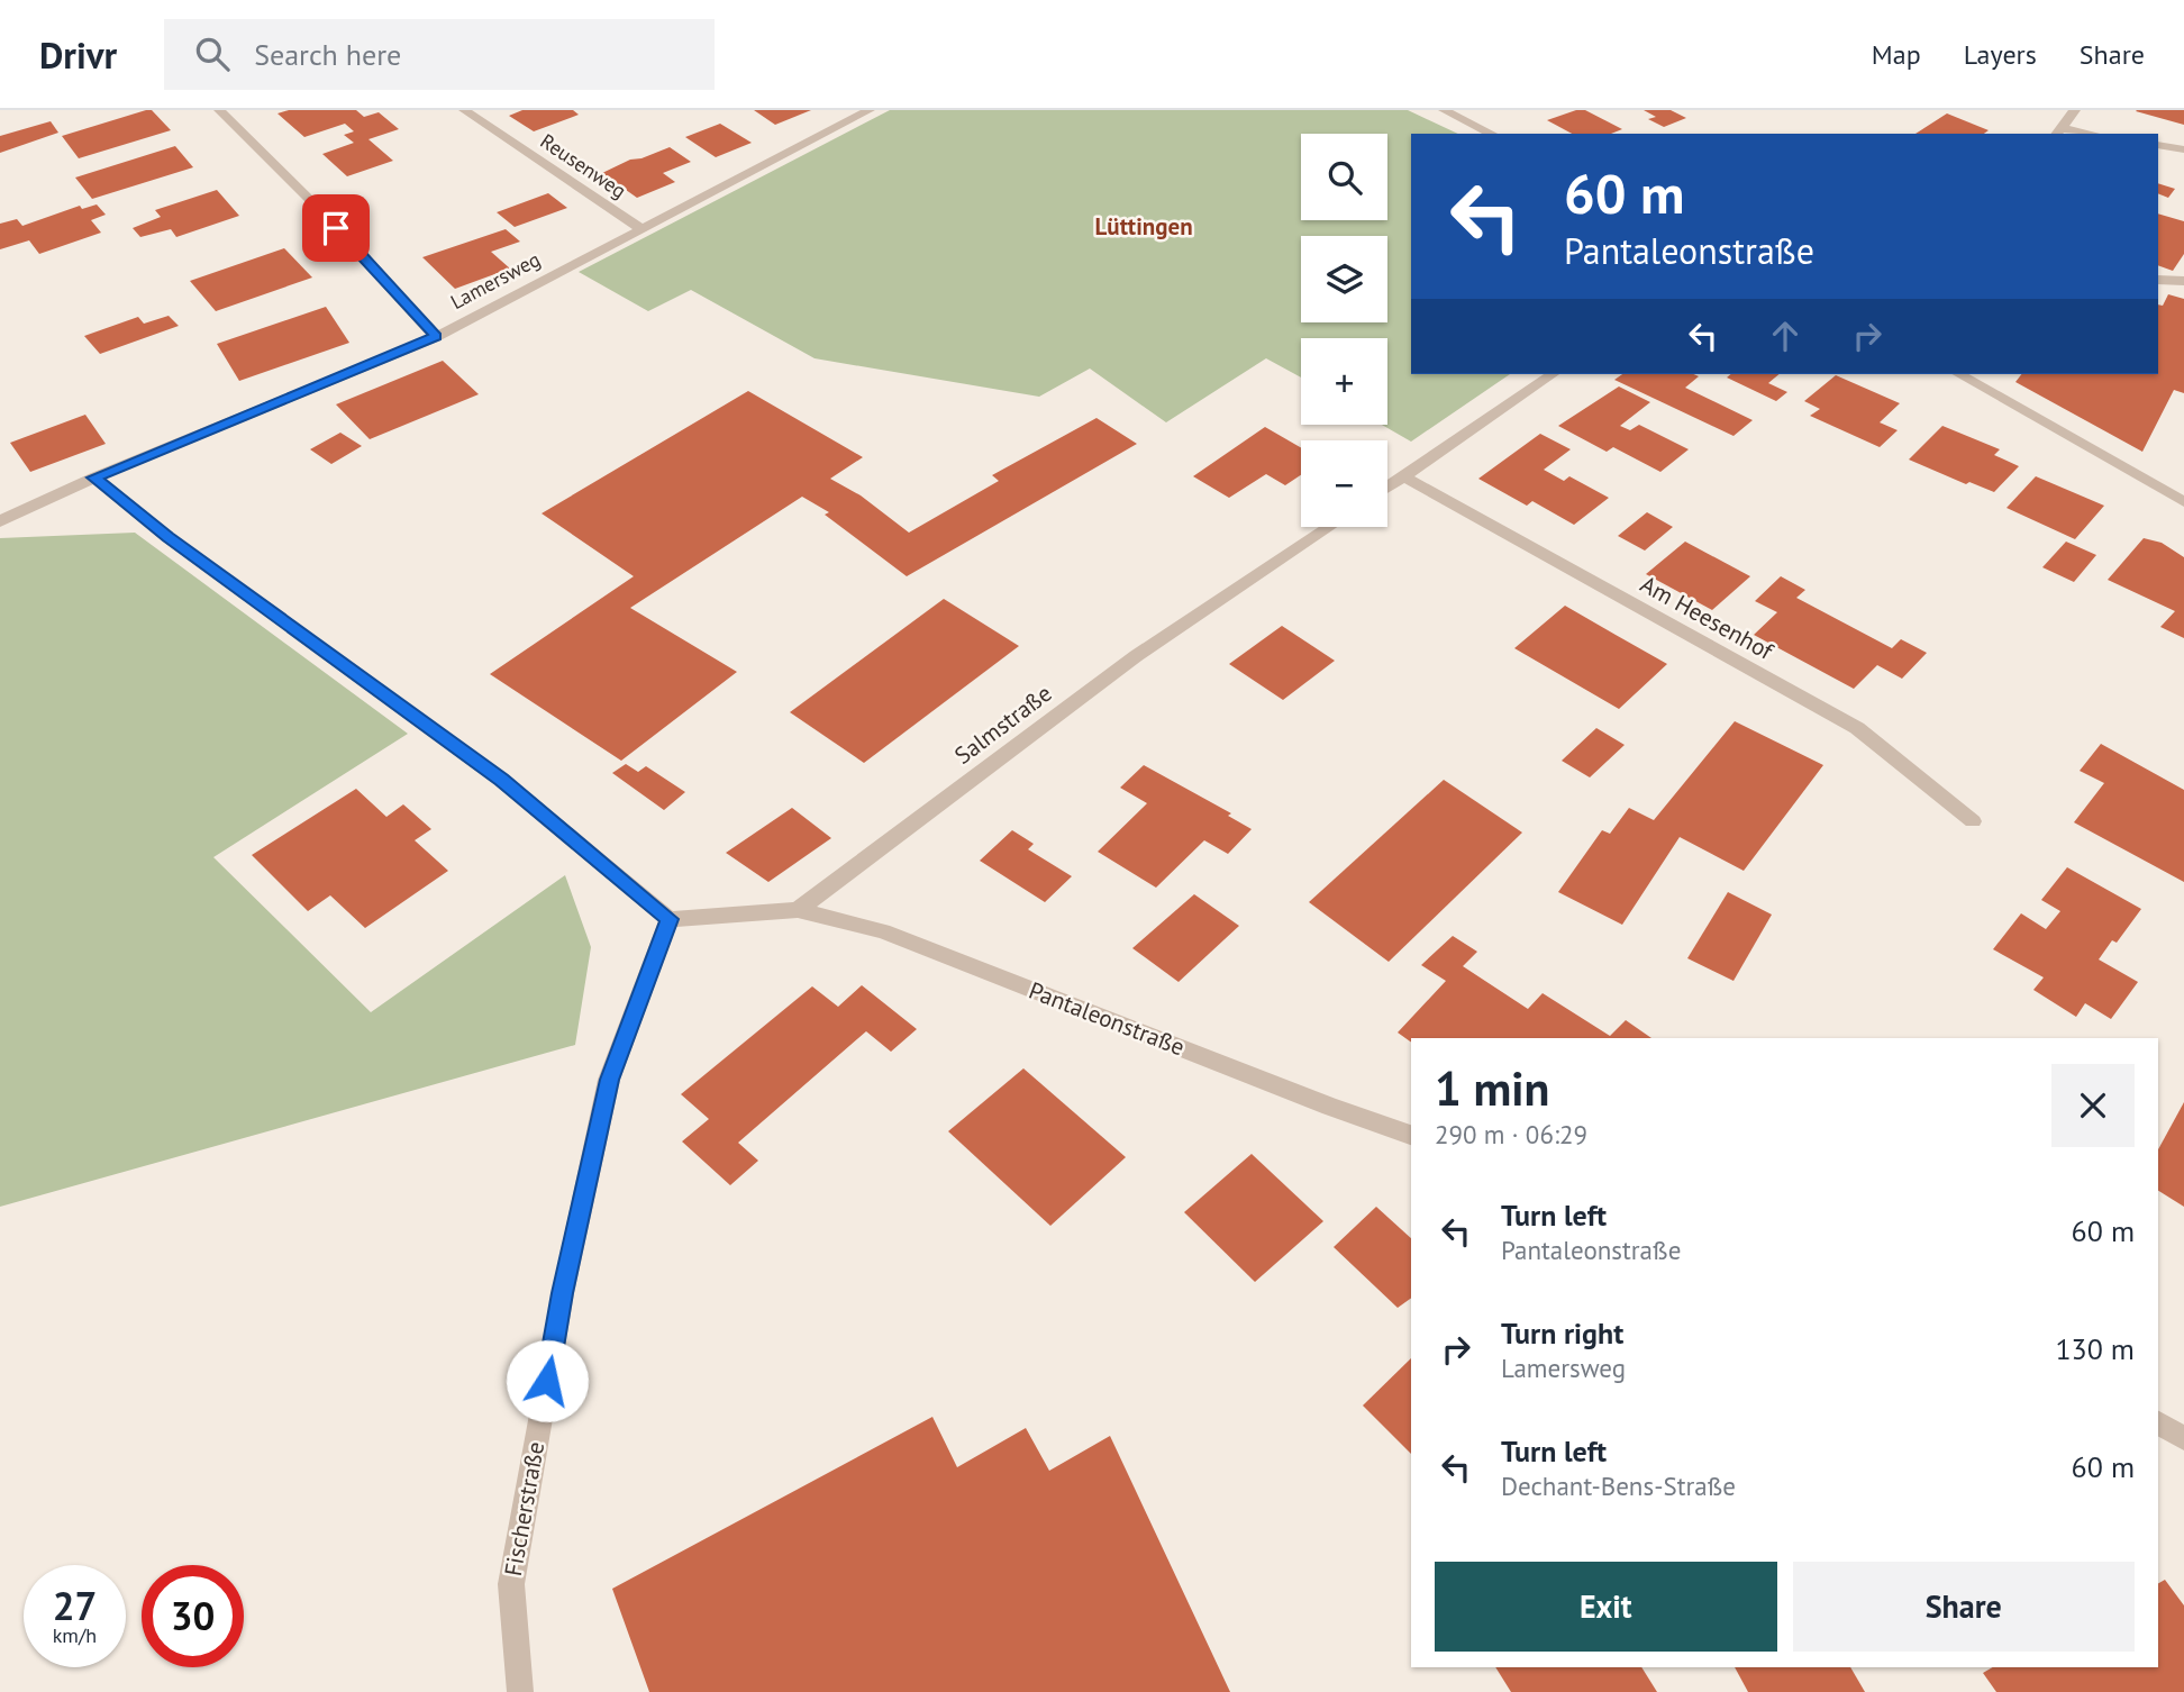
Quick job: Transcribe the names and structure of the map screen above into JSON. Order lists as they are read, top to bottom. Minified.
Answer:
{"streets":{"street":["Reusenweg","Lamersweg","Am Heesenhof","Salmstraße","Pantaleonstraße","Fischerstraße"]},"crossings":[["Reusenweg","Lamersweg"],["Salmstraße","Pantaleonstraße"]],"districts":["Lüttingen"],"page":{"header":"Drivr","search":"Search here","nav":["Map","Layers","Share"],"map_buttons":["+","−"],"turn":["60 m","Pantaleonstraße"],"heading":["1 min","290 m · 06:29"],"list":[{"name":"Turn left","note":"Pantaleonstraße","value":"60 m"},{"name":"Turn right","note":"Lamersweg","value":"130 m"},{"name":"Turn left","note":"Dechant-Bens-Straße","value":"60 m"}],"buttons":["Exit","Share"],"speed":"27 km/h","limit":"30"}}
